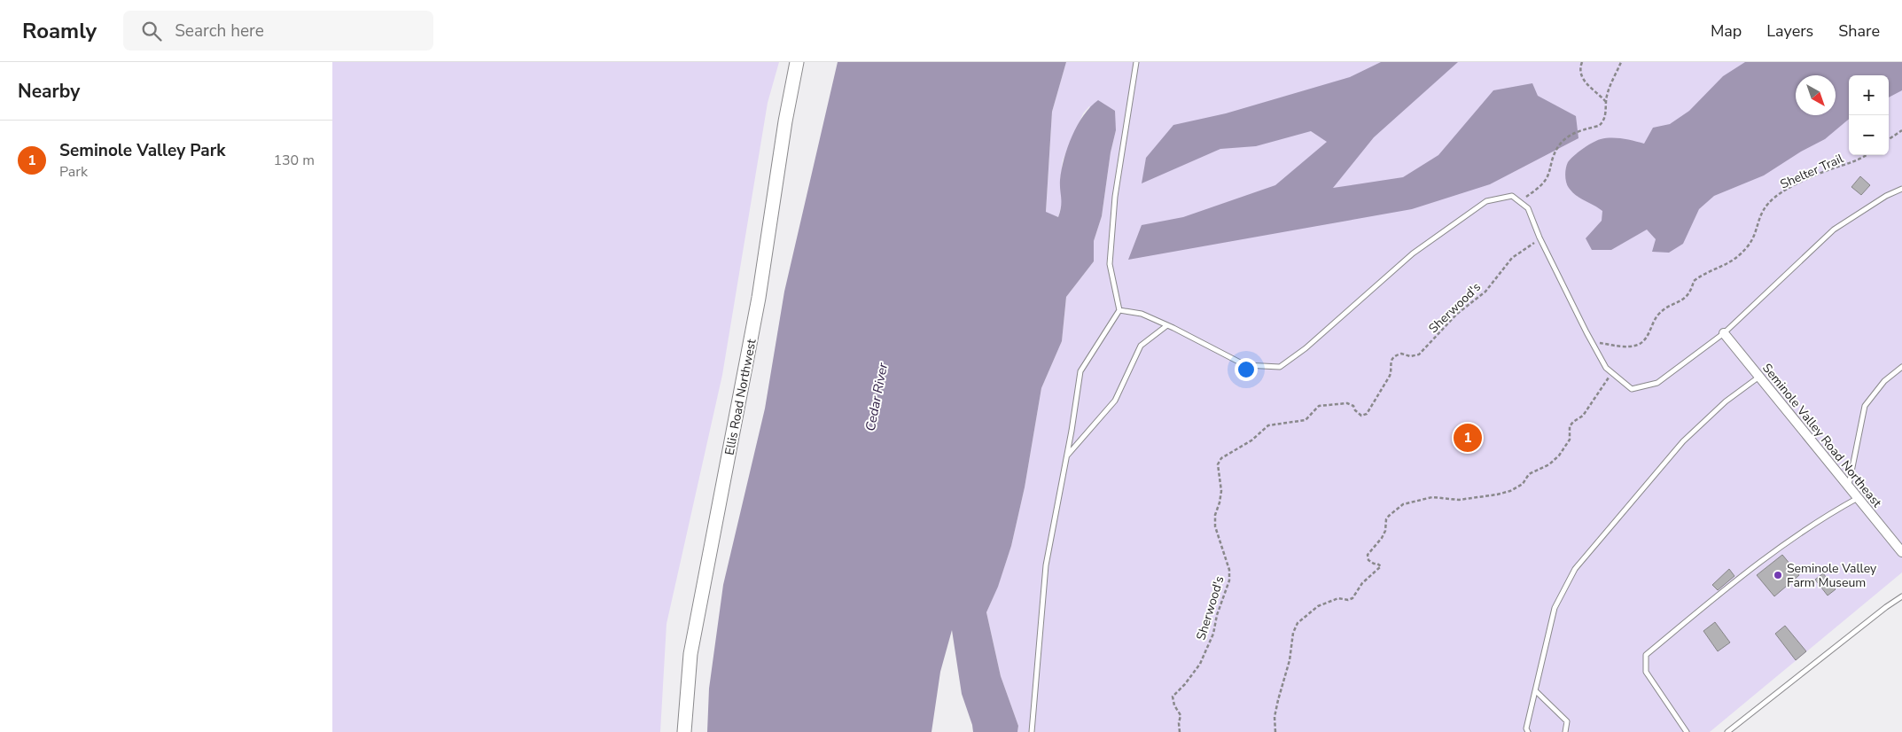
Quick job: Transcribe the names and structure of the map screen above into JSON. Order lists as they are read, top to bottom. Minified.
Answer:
{"streets":{"street":["Ellis Road Northwest","Seminole Valley Road Northeast"],"path":["Shelter Trail","Sherwood's"]},"water":["Cedar River"],"places":["Seminole Valley Farm Museum"],"north":"bottom right","page":{"header":"Roamly","search":"Search here","nav":["Map","Layers","Share"],"heading":"Nearby","map_buttons":["+","−"],"list":[{"mark":"1","name":"Seminole Valley Park","note":"Park","value":"130 m"}],"pins":"1"}}
